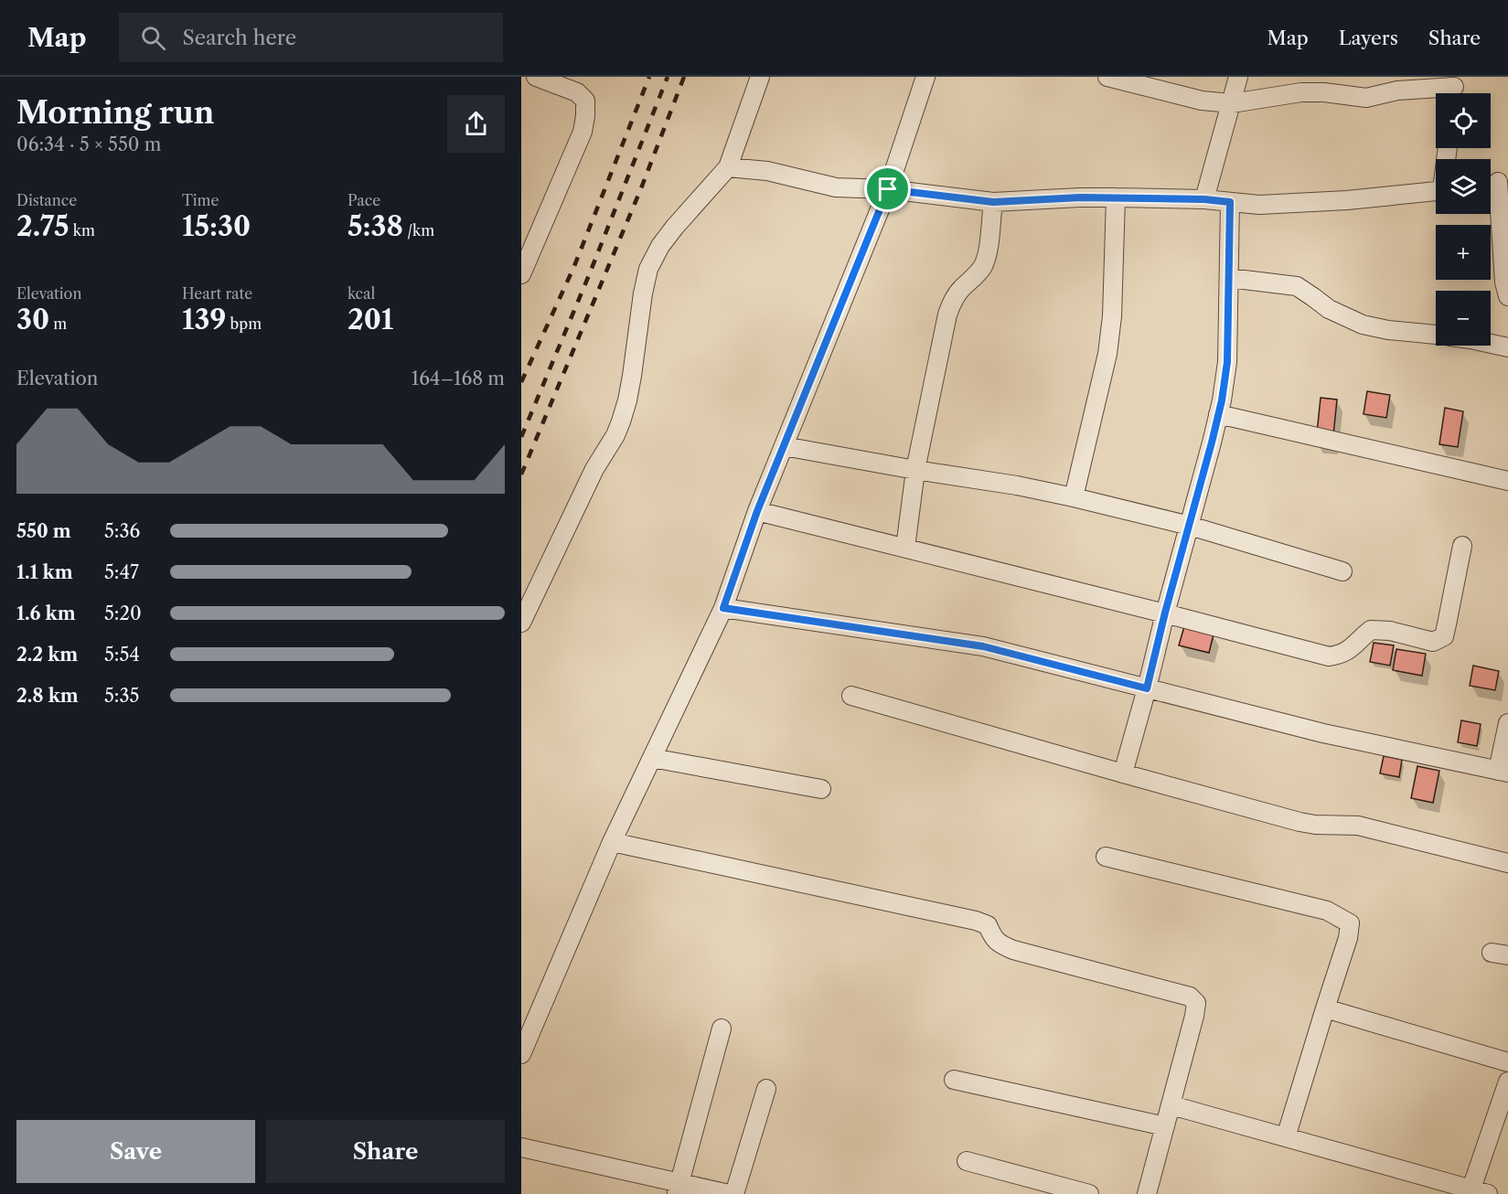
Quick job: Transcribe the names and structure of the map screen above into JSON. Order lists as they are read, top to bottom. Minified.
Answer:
{"page":{"header":"Map","search":"Search here","nav":["Map","Layers","Share"],"heading":["Morning run","06:34 · 5 × 550 m"],"map_buttons":["+","−"],"stats":[["Distance","2.75 km"],["Time","15:30"],["Pace","5:38 /km"],["Elevation","30 m"],["Heart rate","139 bpm"],["kcal","201"]],"chart":["Elevation","164–168 m"],"list":[{"name":"550 m","note":"5:36"},{"name":"1.1 km","note":"5:47"},{"name":"1.6 km","note":"5:20"},{"name":"2.2 km","note":"5:54"},{"name":"2.8 km","note":"5:35"}],"buttons":["Save","Share"]}}
